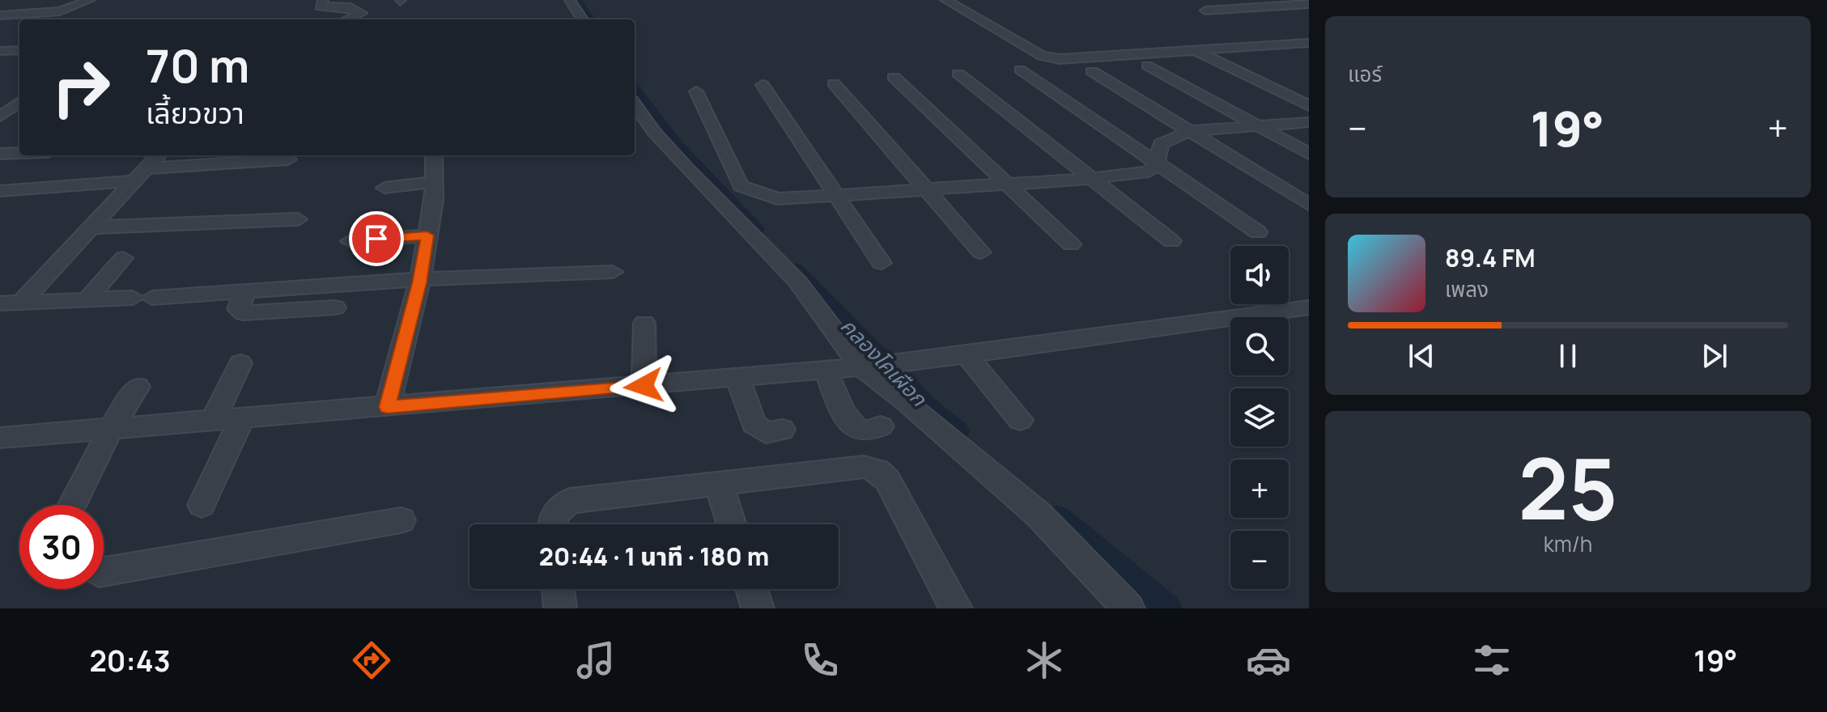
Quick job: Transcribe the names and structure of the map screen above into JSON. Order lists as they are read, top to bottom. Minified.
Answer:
{"water":["คลองโคเผือก"],"page":{"tile":["แอร์",["25","km/h"]],"turn":["70 m","เลี้ยวขวา"],"heat":["−","19°","+"],"song":["89.4 FM","เพลง"],"map_buttons":["+","−"],"limit":"30","trip":"20:44 · 1 นาที · 180 m","tabs":["20:43","19°"]}}
